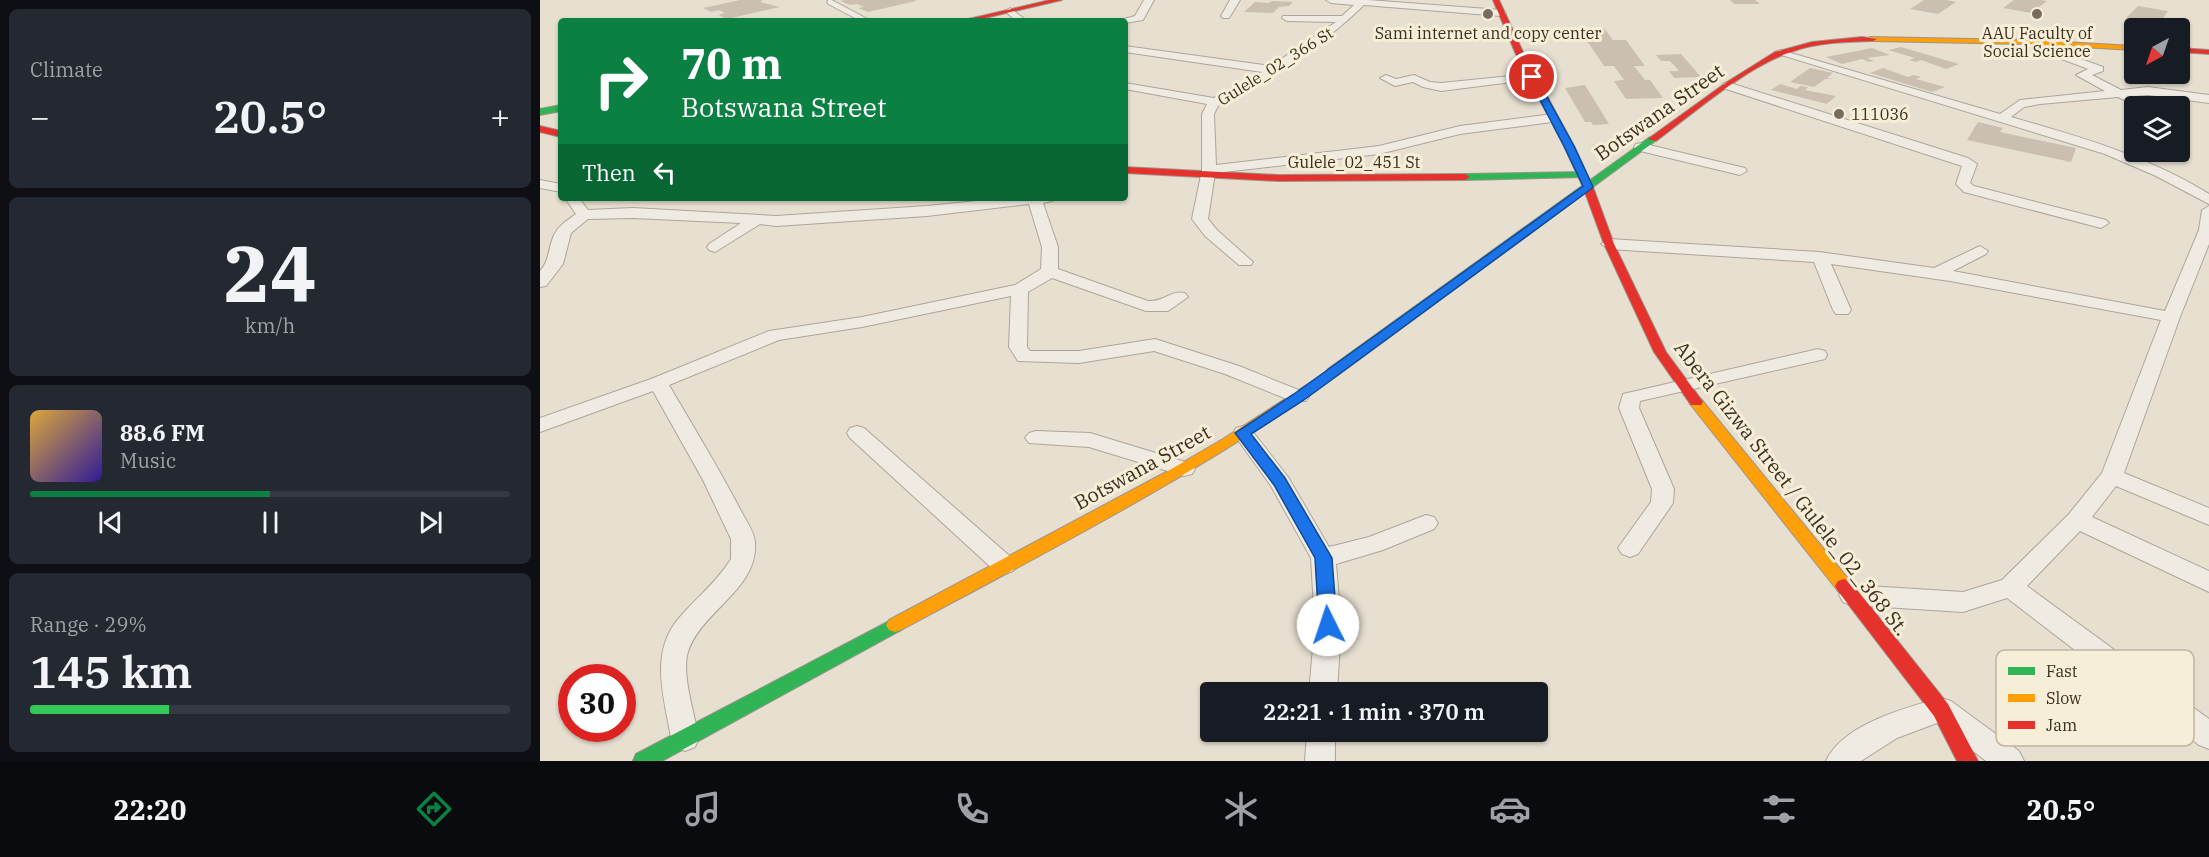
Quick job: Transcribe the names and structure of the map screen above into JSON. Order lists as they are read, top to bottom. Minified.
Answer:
{"streets":{"main road":["Botswana Street","Gulele_02_451 St","Abera Gizwa Street / Gulele_02_368 St."],"street":["Gulele_02_366 St"]},"crossings":[["Gulele_02_366 St","Gulele_02_451 St"],["Botswana Street","Gulele_02_451 St"],["Botswana Street","Abera Gizwa Street / Gulele_02_368 St."],["Gulele_02_451 St","Abera Gizwa Street / Gulele_02_368 St."]],"places":["Sami internet and copy center","AAU Faculty of Social Science","111036"],"legend":["Fast","Slow","Jam"],"north":"bottom left","page":{"tile":["Climate",["24","km/h"],["Range · 29%","145 km"]],"turn":["70 m","Botswana Street"],"heat":["−","20.5°","+"],"then":"Then","song":["88.6 FM","Music"],"limit":"30","trip":"22:21 · 1 min · 370 m","tabs":["22:20","20.5°"]}}
